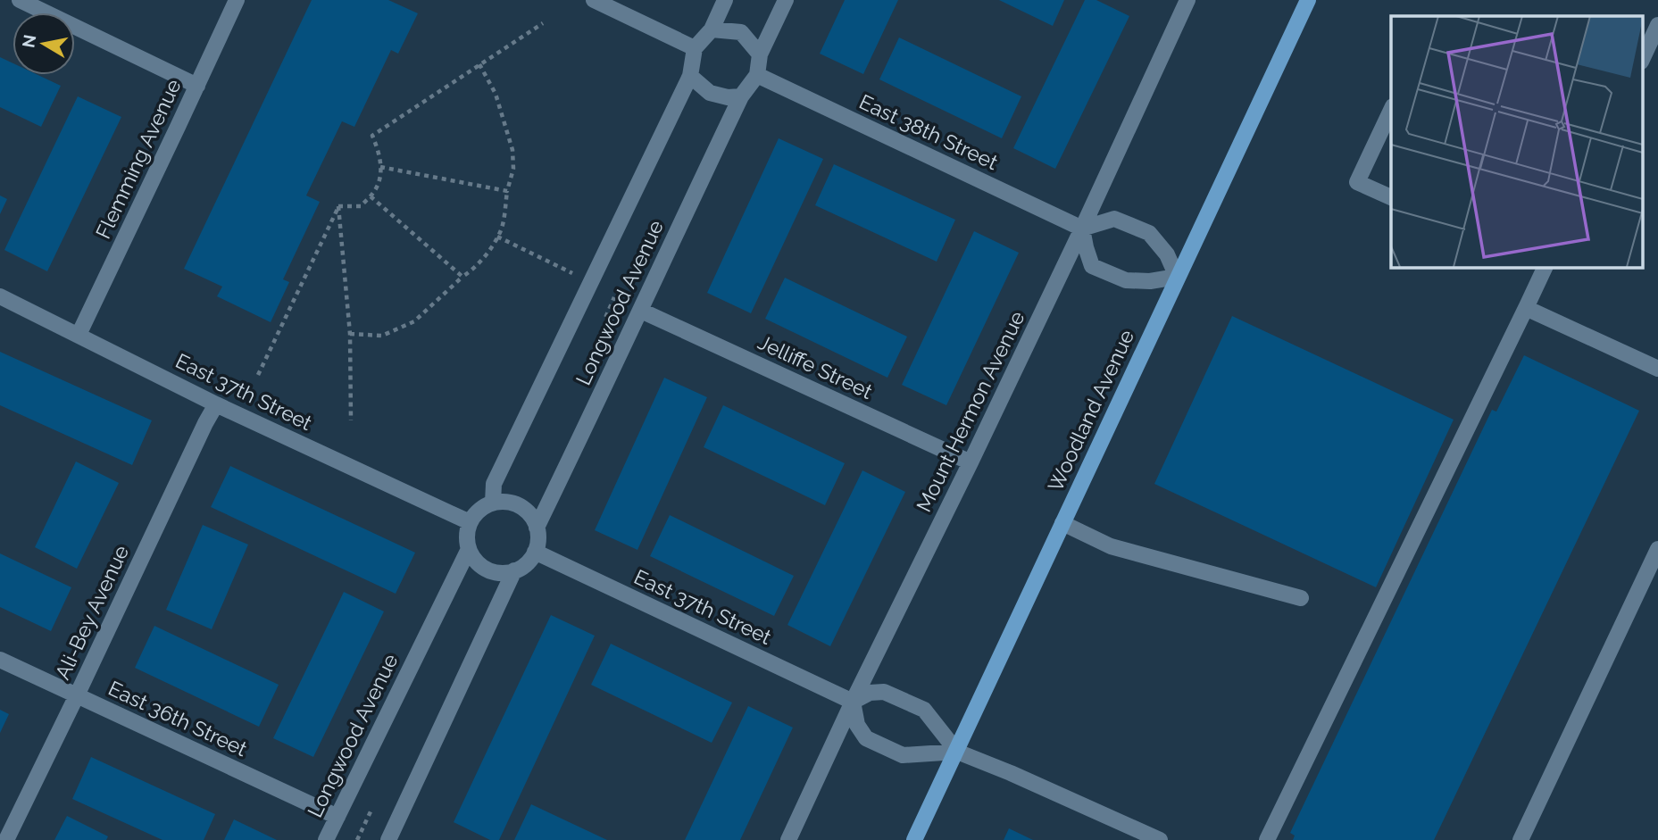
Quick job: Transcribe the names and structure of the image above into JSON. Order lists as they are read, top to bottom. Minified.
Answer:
{"streets":{"main road":["Woodland Avenue"],"street":["East 38th Street","Flemming Avenue","Longwood Avenue","Jelliffe Street","East 37th Street","Mount Hermon Avenue","Ali-Bey Avenue","East 36th Street"]},"crossings":[["East 38th Street","Longwood Avenue"],["East 38th Street","Mount Hermon Avenue"],["Flemming Avenue","East 37th Street"],["Longwood Avenue","Jelliffe Street"],["Longwood Avenue","East 37th Street"],["Longwood Avenue","East 36th Street"],["Jelliffe Street","Mount Hermon Avenue"],["East 37th Street","Mount Hermon Avenue"],["East 37th Street","Ali-Bey Avenue"],["Ali-Bey Avenue","East 36th Street"]],"north":"left"}
